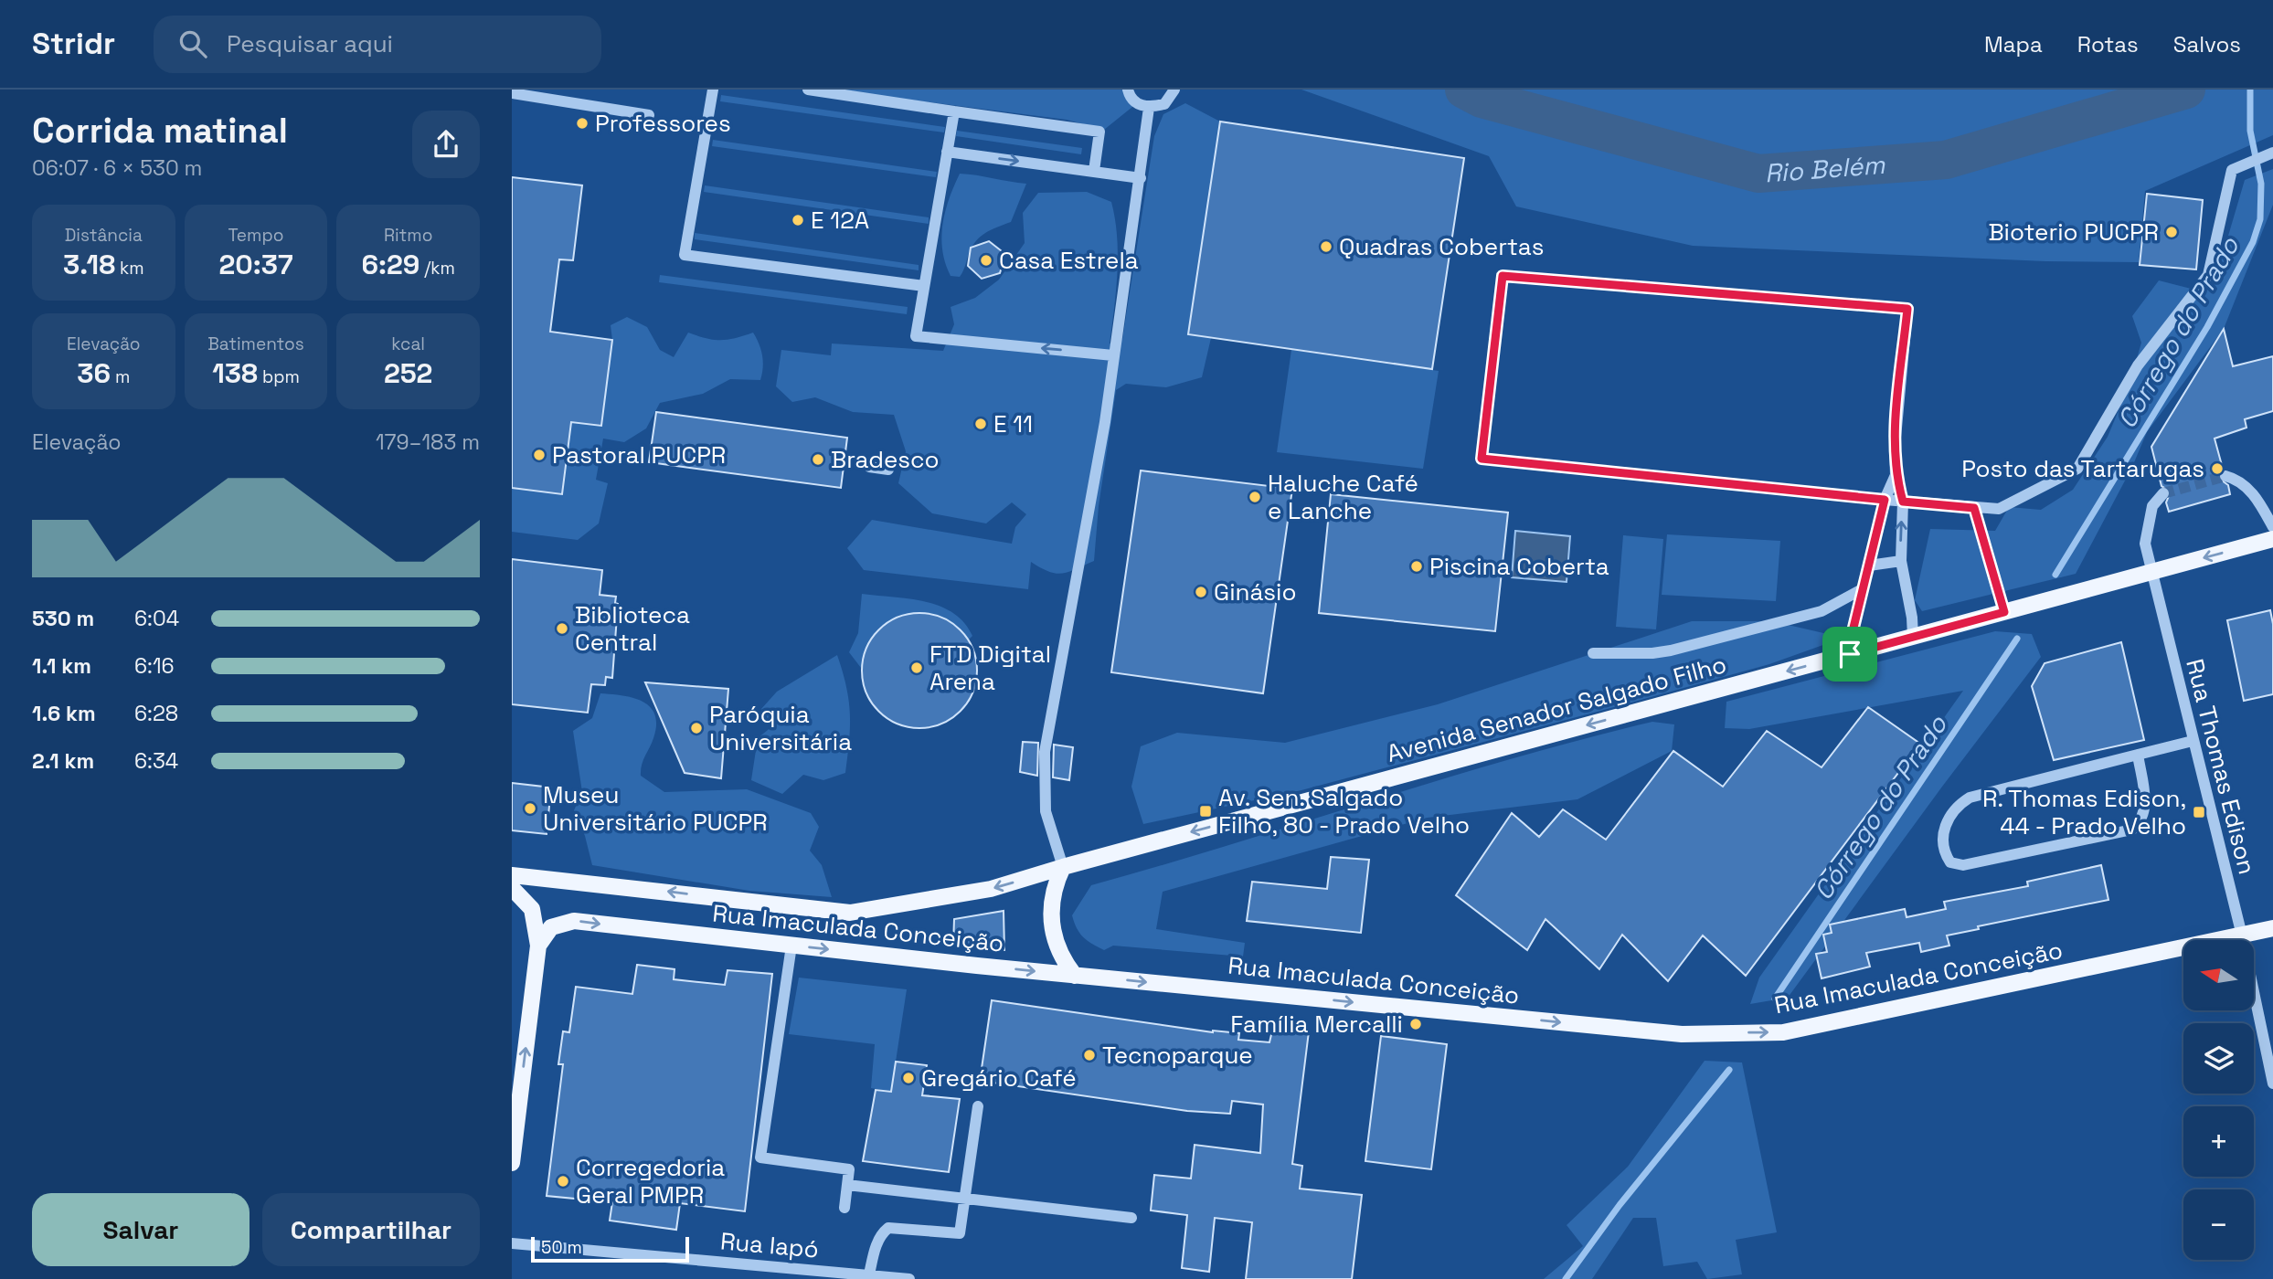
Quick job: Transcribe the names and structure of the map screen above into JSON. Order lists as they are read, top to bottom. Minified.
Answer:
{"streets":{"main road":["Avenida Senador Salgado Filho","Rua Imaculada Conceição"],"street":["Rua Thomas Edison","Rua Iapó"]},"crossings":[["Avenida Senador Salgado Filho","Rua Thomas Edison"],["Avenida Senador Salgado Filho","Rua Imaculada Conceição"],["Rua Thomas Edison","Rua Imaculada Conceição"]],"one_way":["Avenida Senador Salgado Filho"],"water":["Rio Belém","Córrego do Prado"],"places":{"other":["Professores","E 12A","Bioterio PUCPR","Quadras Cobertas","Casa Estrela","E 11","Pastoral PUCPR","Bradesco","Posto das Tartarugas","Haluche Café e Lanche","Piscina Coberta","Ginásio","Biblioteca Central","FTD Digital Arena","Paróquia Universitária","Museu Universitário PUCPR","Família Mercalli","Tecnoparque","Gregário Café","Corregedoria Geral PMPR"],"transit":["Av. Sen. Salgado Filho, 80 - Prado Velho","R. Thomas Edison, 44 - Prado Velho"]},"scale_bar":"50 m","north":"left","page":{"header":"Stridr","search":"Pesquisar aqui","nav":["Mapa","Rotas","Salvos"],"heading":["Corrida matinal","06:07 · 6 × 530 m"],"stats":[["Distância","3.18 km"],["Tempo","20:37"],["Ritmo","6:29 /km"],["Elevação","36 m"],["Batimentos","138 bpm"],["kcal","252"]],"chart":["Elevação","179–183 m"],"list":[{"name":"530 m","note":"6:04"},{"name":"1.1 km","note":"6:16"},{"name":"1.6 km","note":"6:28"},{"name":"2.1 km","note":"6:34"}],"map_buttons":["+","−"],"buttons":["Salvar","Compartilhar"],"scale":"50 m"}}
